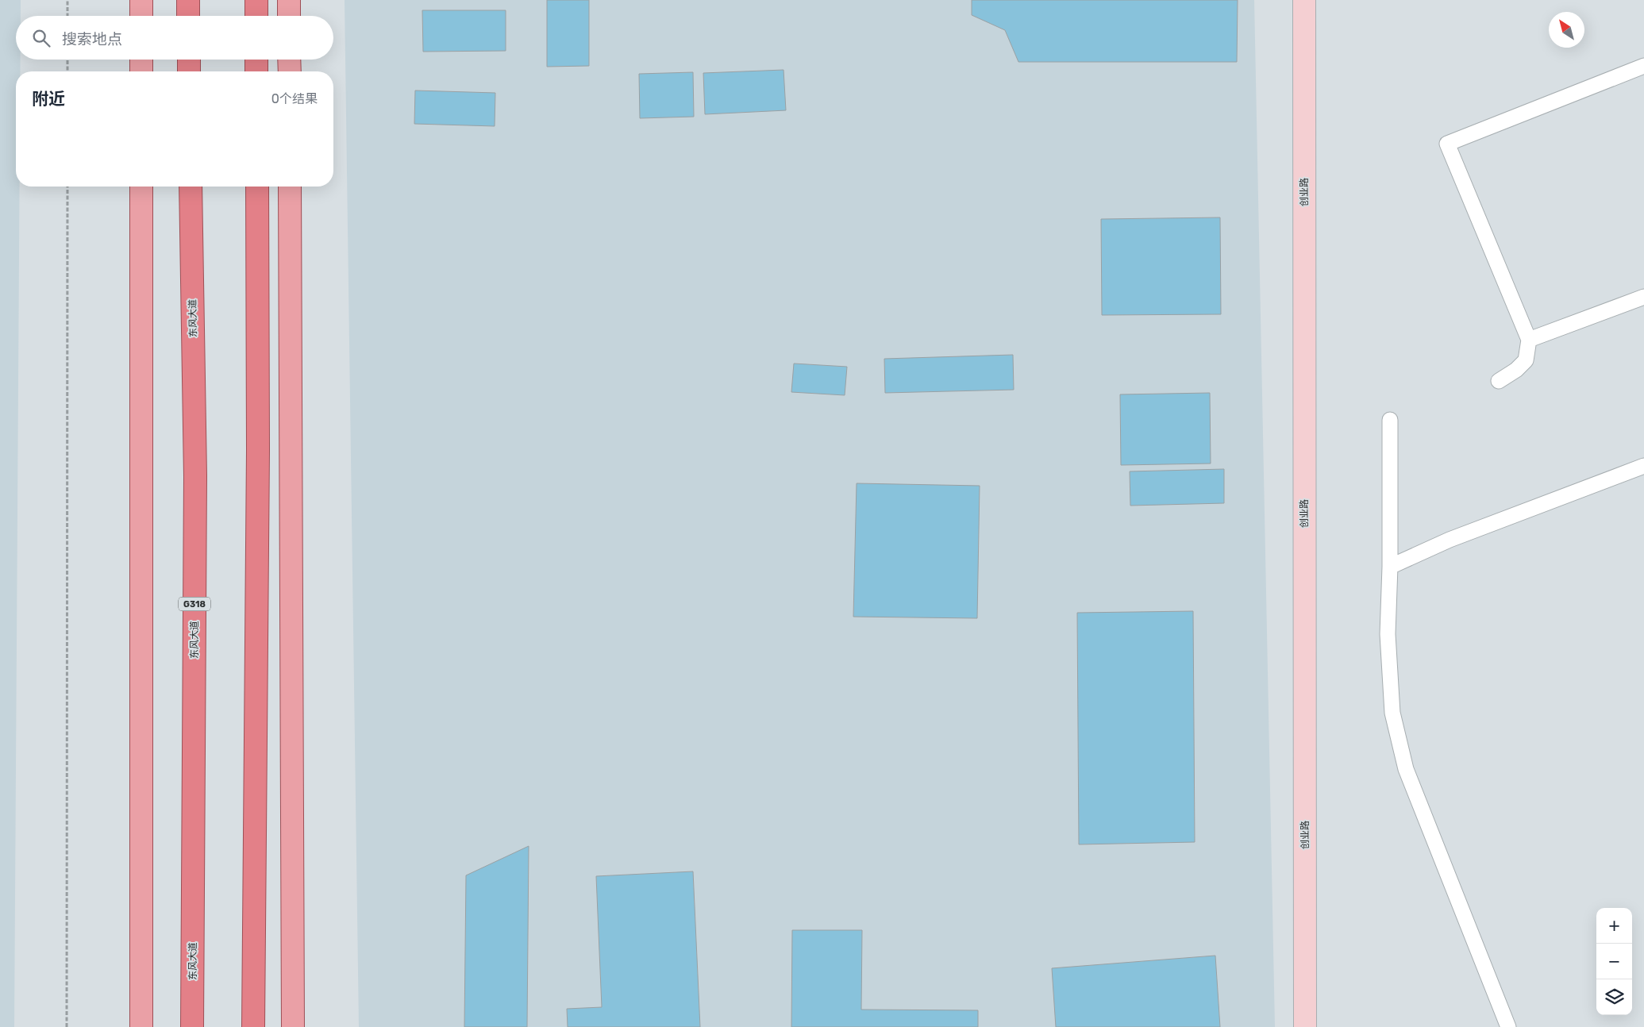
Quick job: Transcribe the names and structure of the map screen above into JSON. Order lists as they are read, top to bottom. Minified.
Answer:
{"streets":{"highway":["东风大道","G318"],"main road":["创业路"]},"north":"top left","page":{"search":"搜索地点","heading":["附近","0个结果"],"map_buttons":["+","−"]}}
